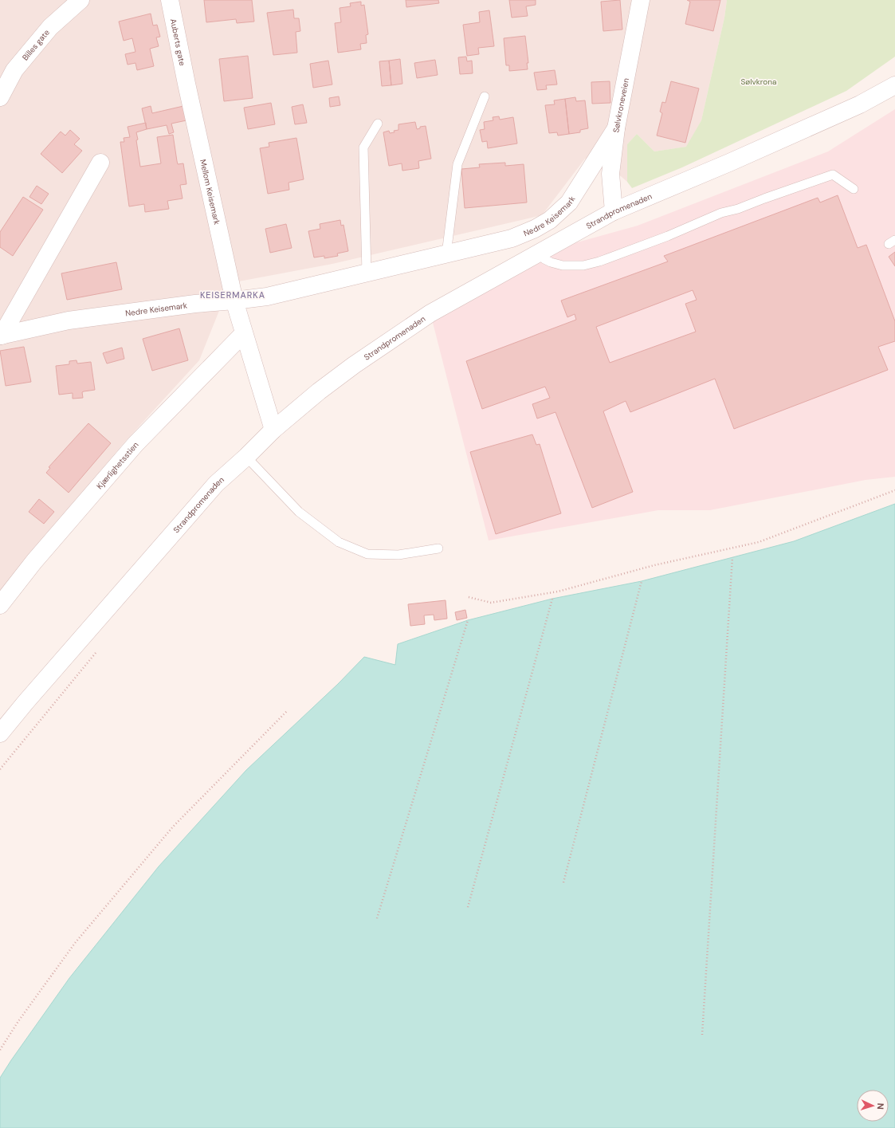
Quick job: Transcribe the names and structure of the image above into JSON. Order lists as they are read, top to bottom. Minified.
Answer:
{"streets":{"street":["Auberts gate","Billes gate","Sølvkroneveien","Mellom Keisemark","Strandpromenaden","Nedre Keisemark","Kjærlighetsstien"]},"crossings":[["Auberts gate","Mellom Keisemark"],["Sølvkroneveien","Strandpromenaden"],["Sølvkroneveien","Nedre Keisemark"],["Mellom Keisemark","Strandpromenaden"],["Mellom Keisemark","Nedre Keisemark"],["Mellom Keisemark","Kjærlighetsstien"]],"districts":["KEISERMARKA"],"parks":["Sølvkrona"],"north":"right"}
